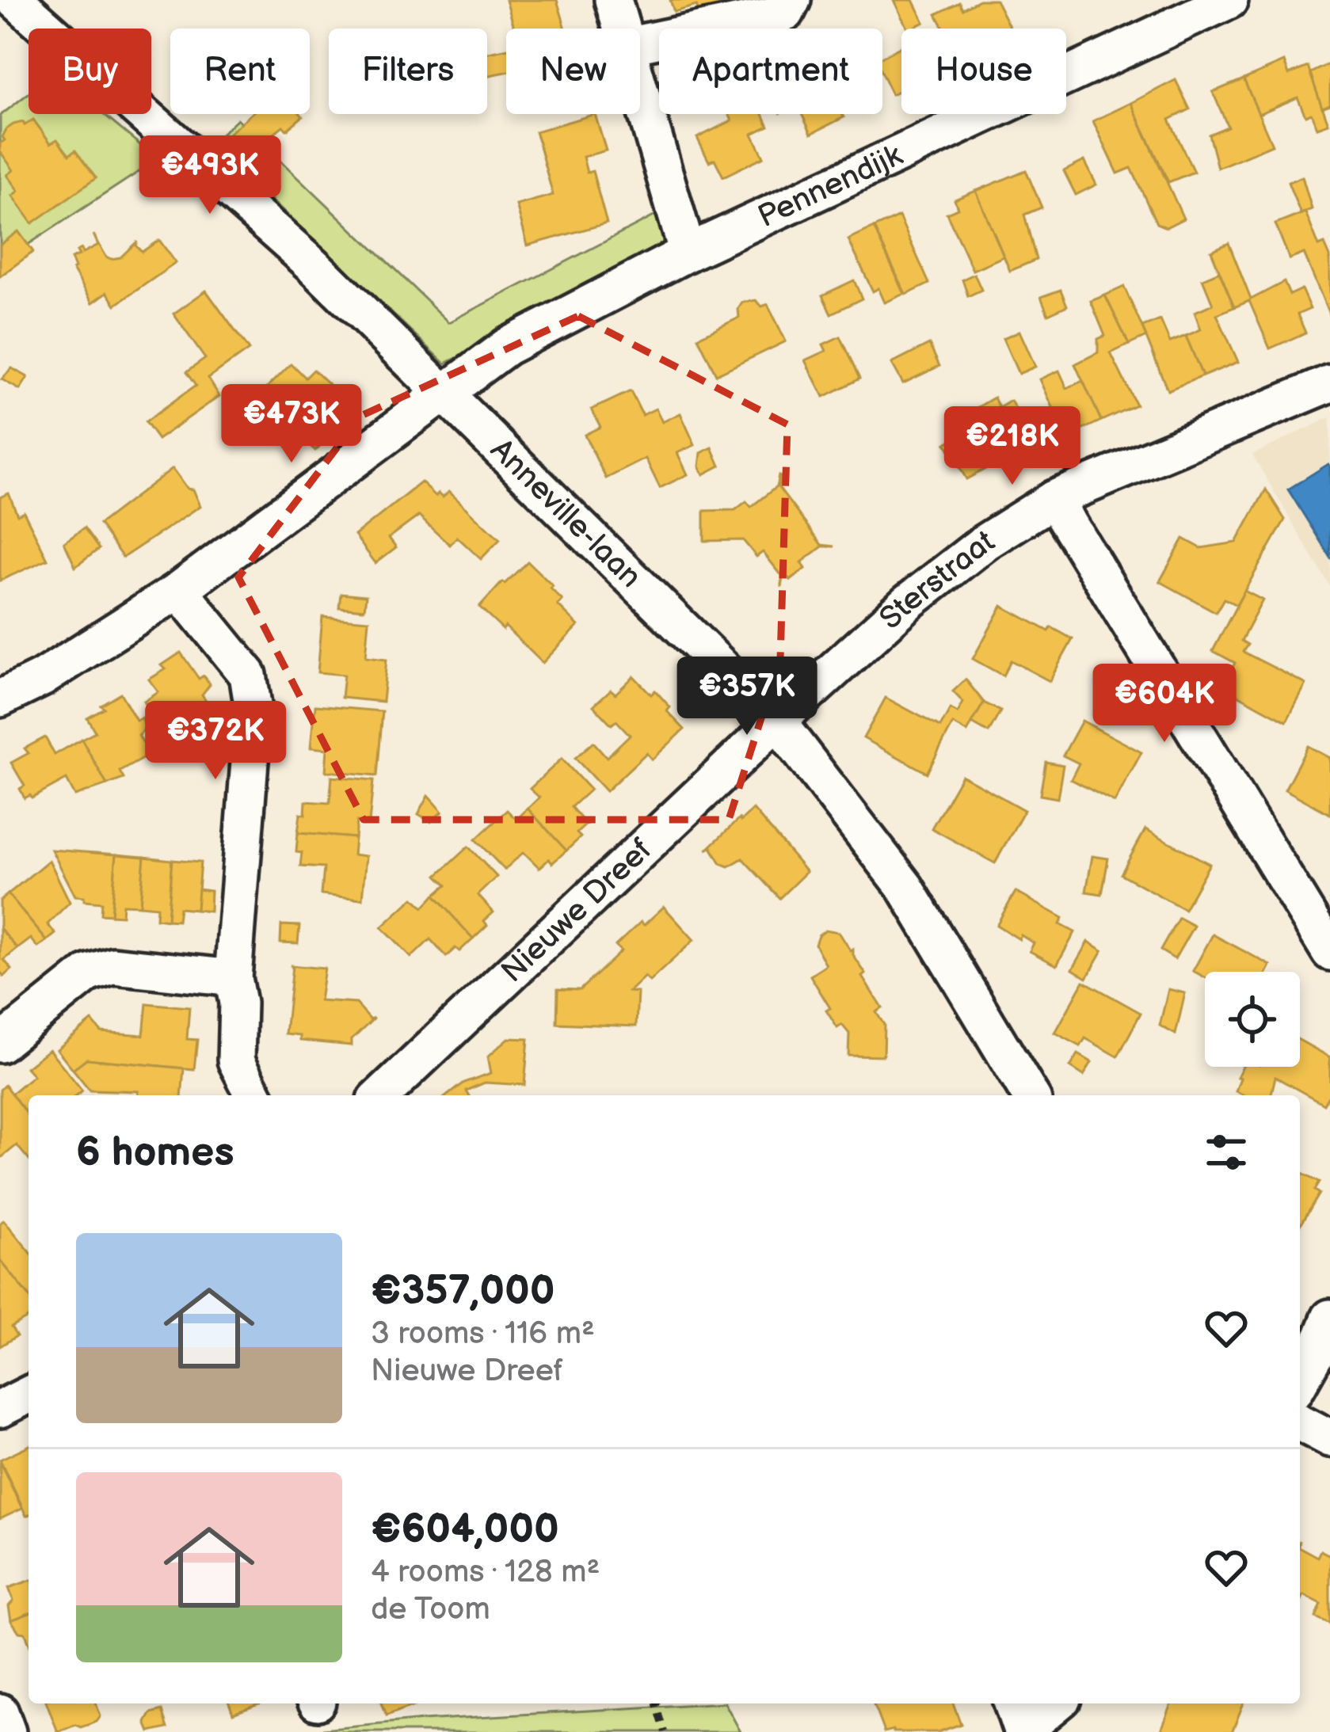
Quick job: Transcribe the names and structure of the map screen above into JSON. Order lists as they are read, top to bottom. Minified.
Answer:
{"streets":{"street":["Pennendijk","Anneville-laan","Sterstraat","Nieuwe Dreef"]},"crossings":[["Pennendijk","Anneville-laan"],["Anneville-laan","Sterstraat"],["Anneville-laan","Nieuwe Dreef"],["Sterstraat","Nieuwe Dreef"]],"page":{"chip":["Buy","Rent","Filters","New","Apartment","House"],"price":["€493K","€473K","€218K","€357K","€604K","€372K"],"heading":"6 homes","list":[{"name":"€357,000","note":"3 rooms · 116 m² · Nieuwe Dreef"},{"name":"€604,000","note":"4 rooms · 128 m² · de Toom"}]}}
